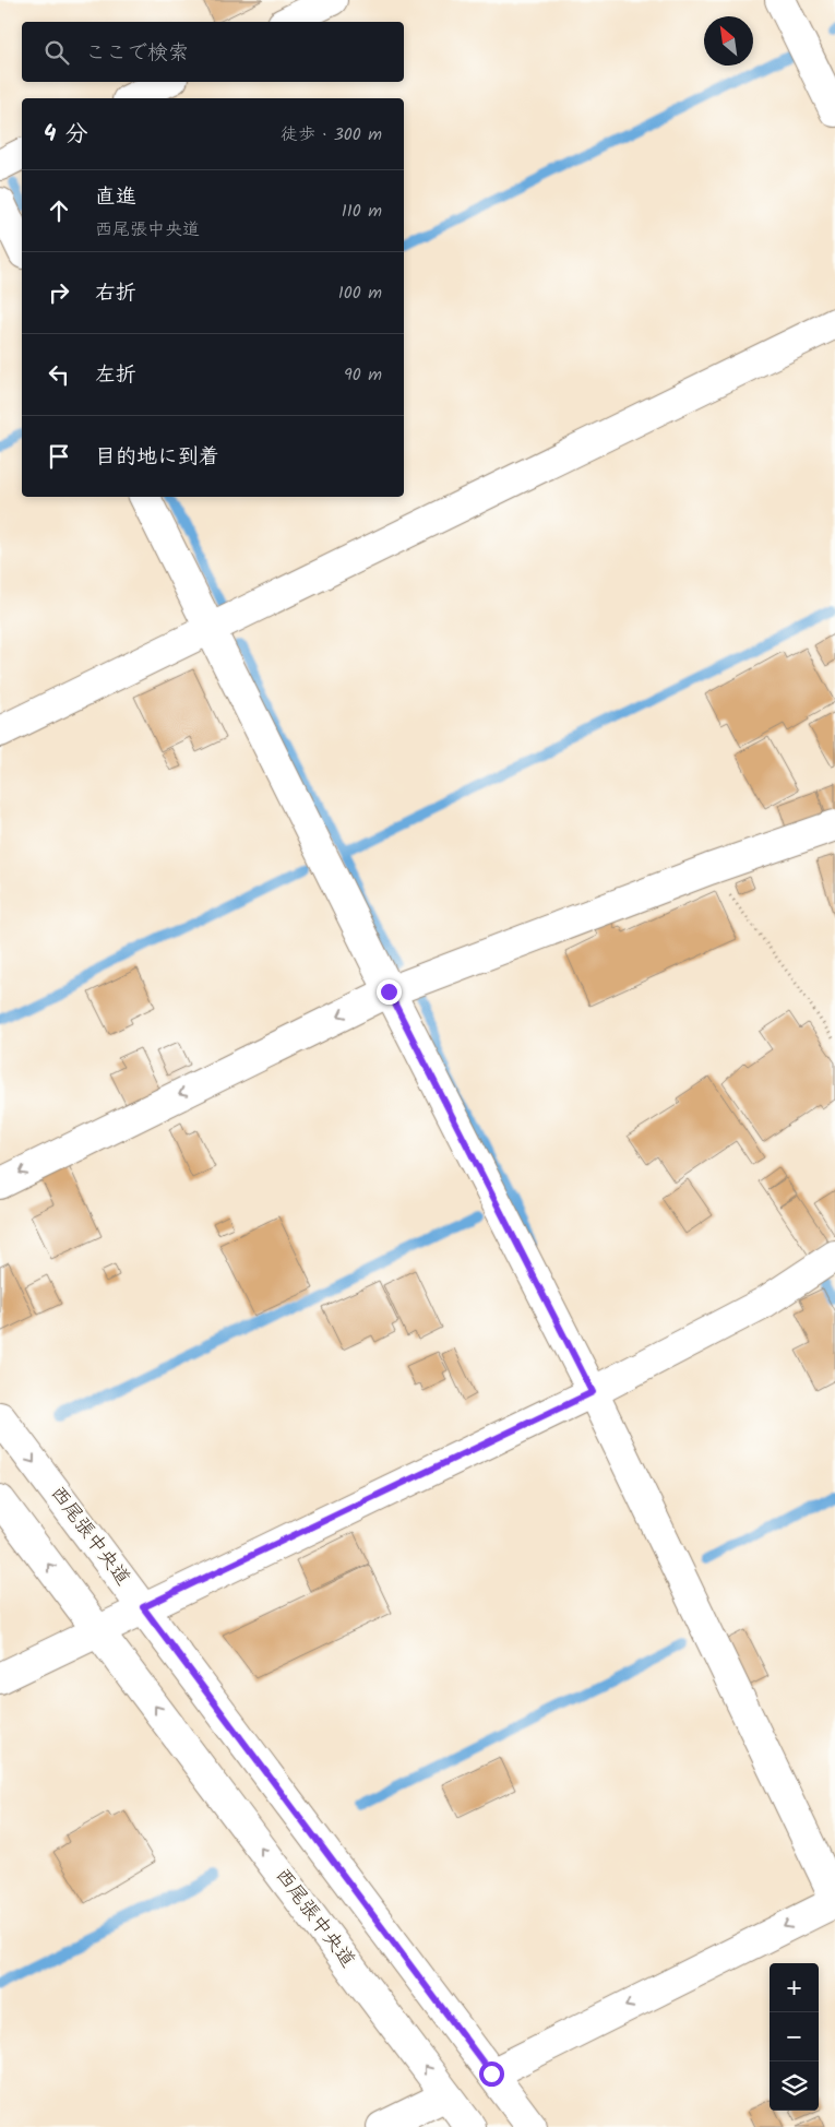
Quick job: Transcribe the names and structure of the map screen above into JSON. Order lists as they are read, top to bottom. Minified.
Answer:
{"streets":{"street":["西尾張中央道"]},"north":"top left","page":{"search":"ここで検索","heading":["4 分","徒歩 · 300 m"],"list":[["直進","西尾張中央道","110 m"],["右折","100 m"],["左折","90 m"],"目的地に到着"],"map_buttons":["+","−"]}}
